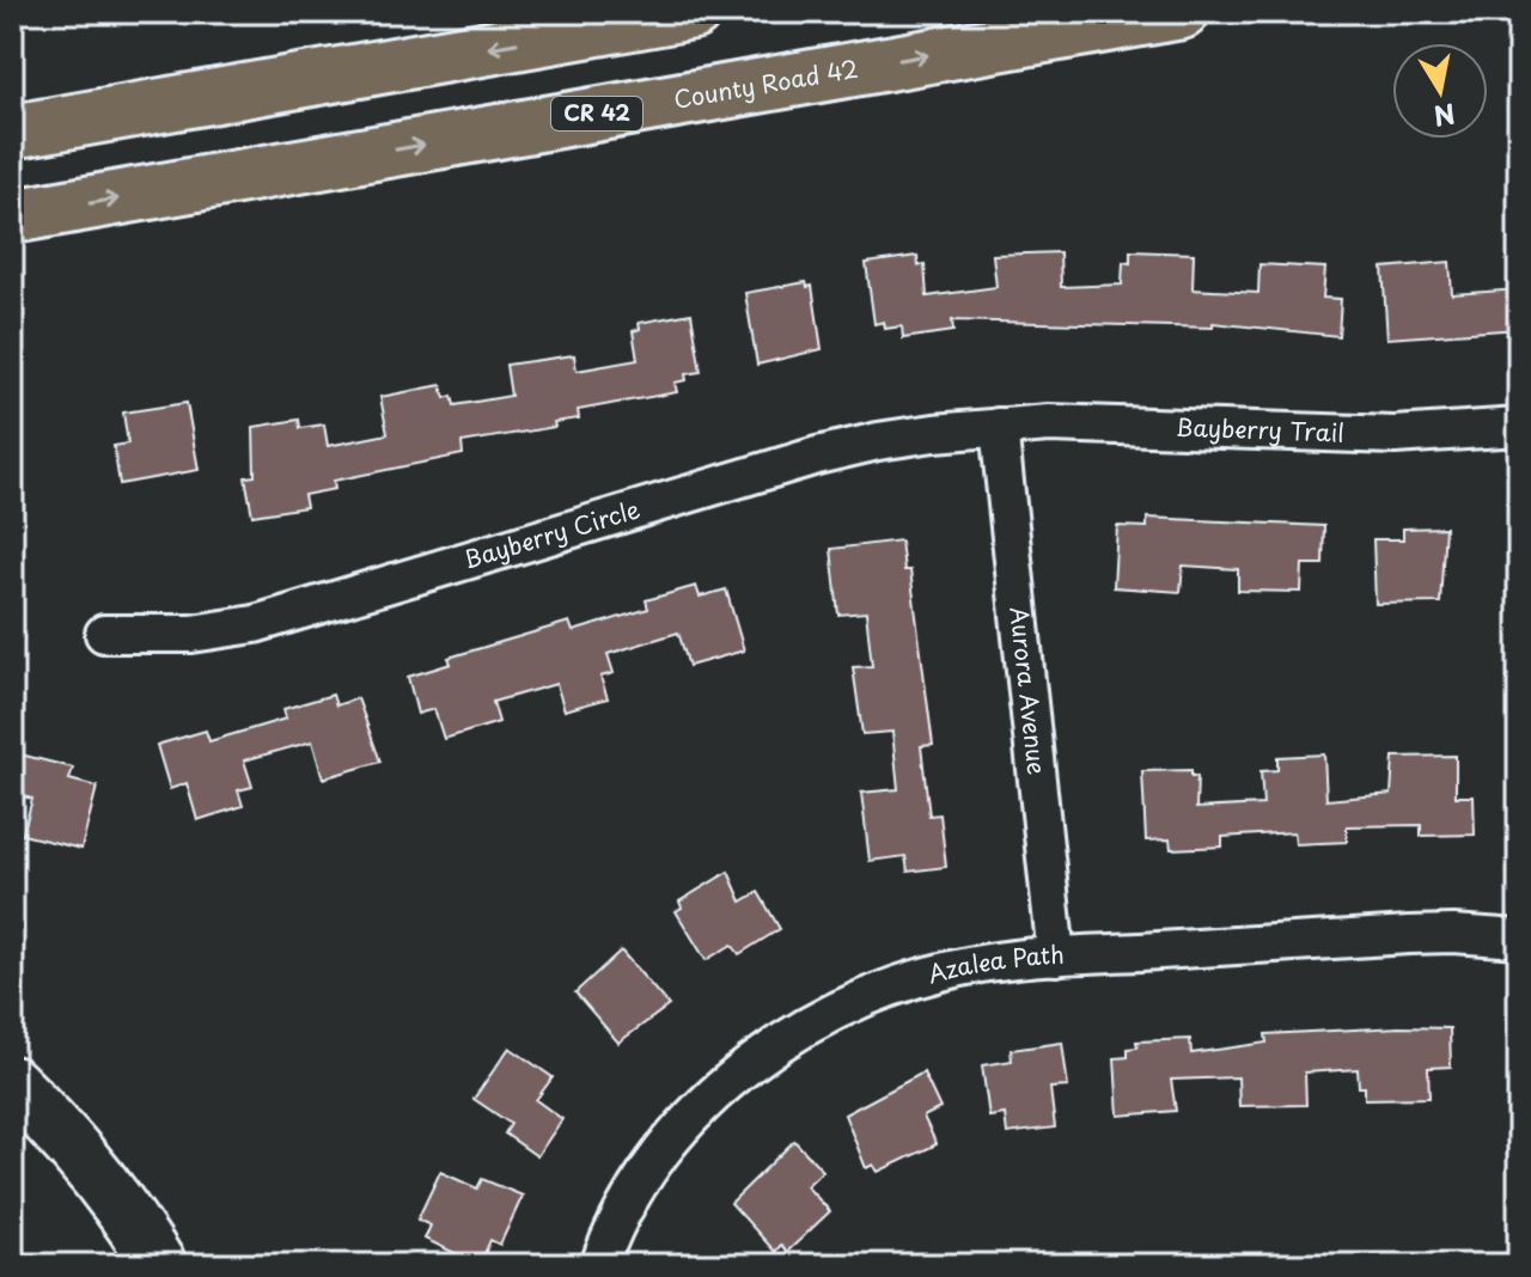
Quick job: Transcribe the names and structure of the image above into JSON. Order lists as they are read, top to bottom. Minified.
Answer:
{"streets":{"highway":["County Road 42","CR 42"],"street":["Bayberry Trail","Bayberry Circle","Aurora Avenue","Azalea Path"]},"crossings":[["Bayberry Trail","Bayberry Circle"],["Bayberry Trail","Aurora Avenue"],["Bayberry Circle","Aurora Avenue"],["Aurora Avenue","Azalea Path"]],"north":"bottom"}
